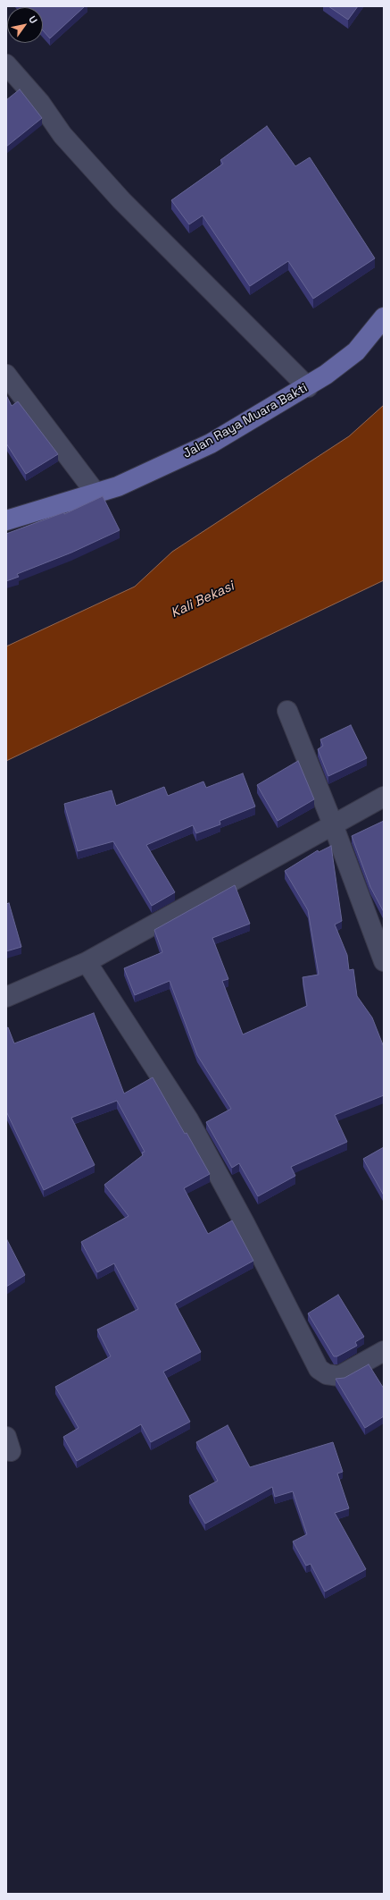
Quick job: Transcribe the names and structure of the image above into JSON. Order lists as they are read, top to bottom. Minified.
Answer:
{"streets":{"main road":["Jalan Raya Muara Bakti"]},"water":["Kali Bekasi"],"north":"top right"}
